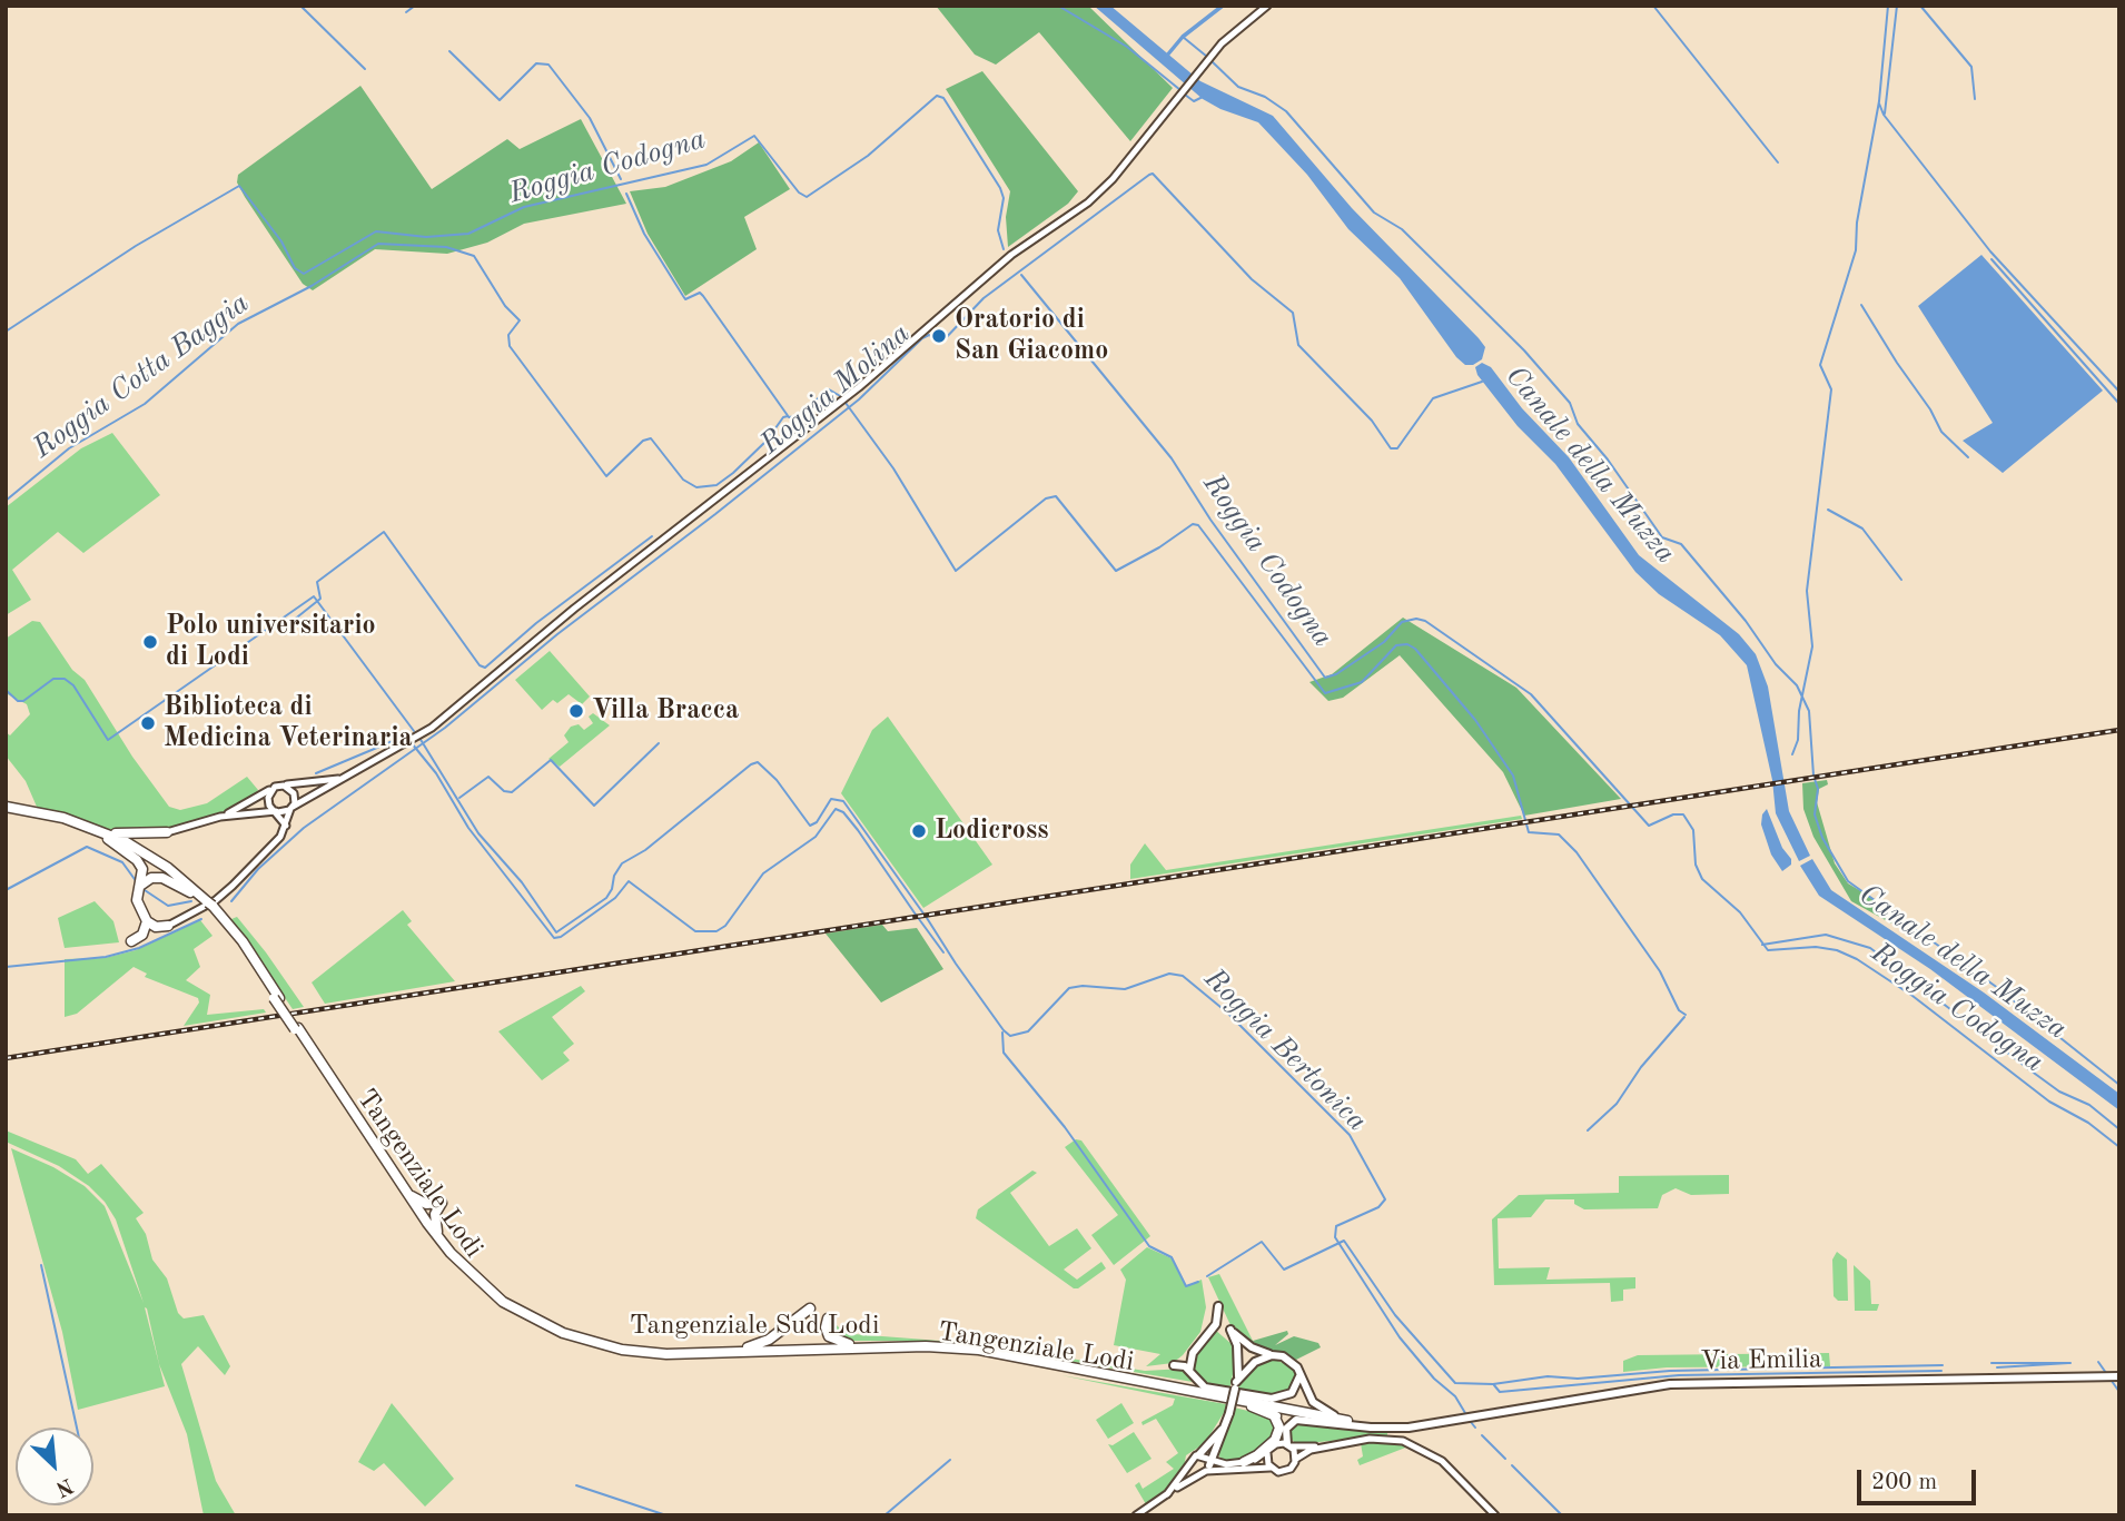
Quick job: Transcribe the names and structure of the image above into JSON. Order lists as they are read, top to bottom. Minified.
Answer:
{"streets":{"highway":["Tangenziale Lodi","Tangenziale Sud Lodi"],"main road":["Via Emilia"]},"crossings":[["Tangenziale Lodi","Tangenziale Sud Lodi"],["Tangenziale Lodi","Via Emilia"],["Tangenziale Sud Lodi","Via Emilia"]],"water":["Roggia Codogna","Roggia Cotta Baggia","Roggia Molina","Canale della Muzza","Roggia Bertonica"],"places":["Oratorio di San Giacomo","Polo universitario di Lodi","Villa Bracca","Biblioteca di Medicina Veterinaria","Lodicross"],"scale_bar":"200 m","north":"bottom right"}
